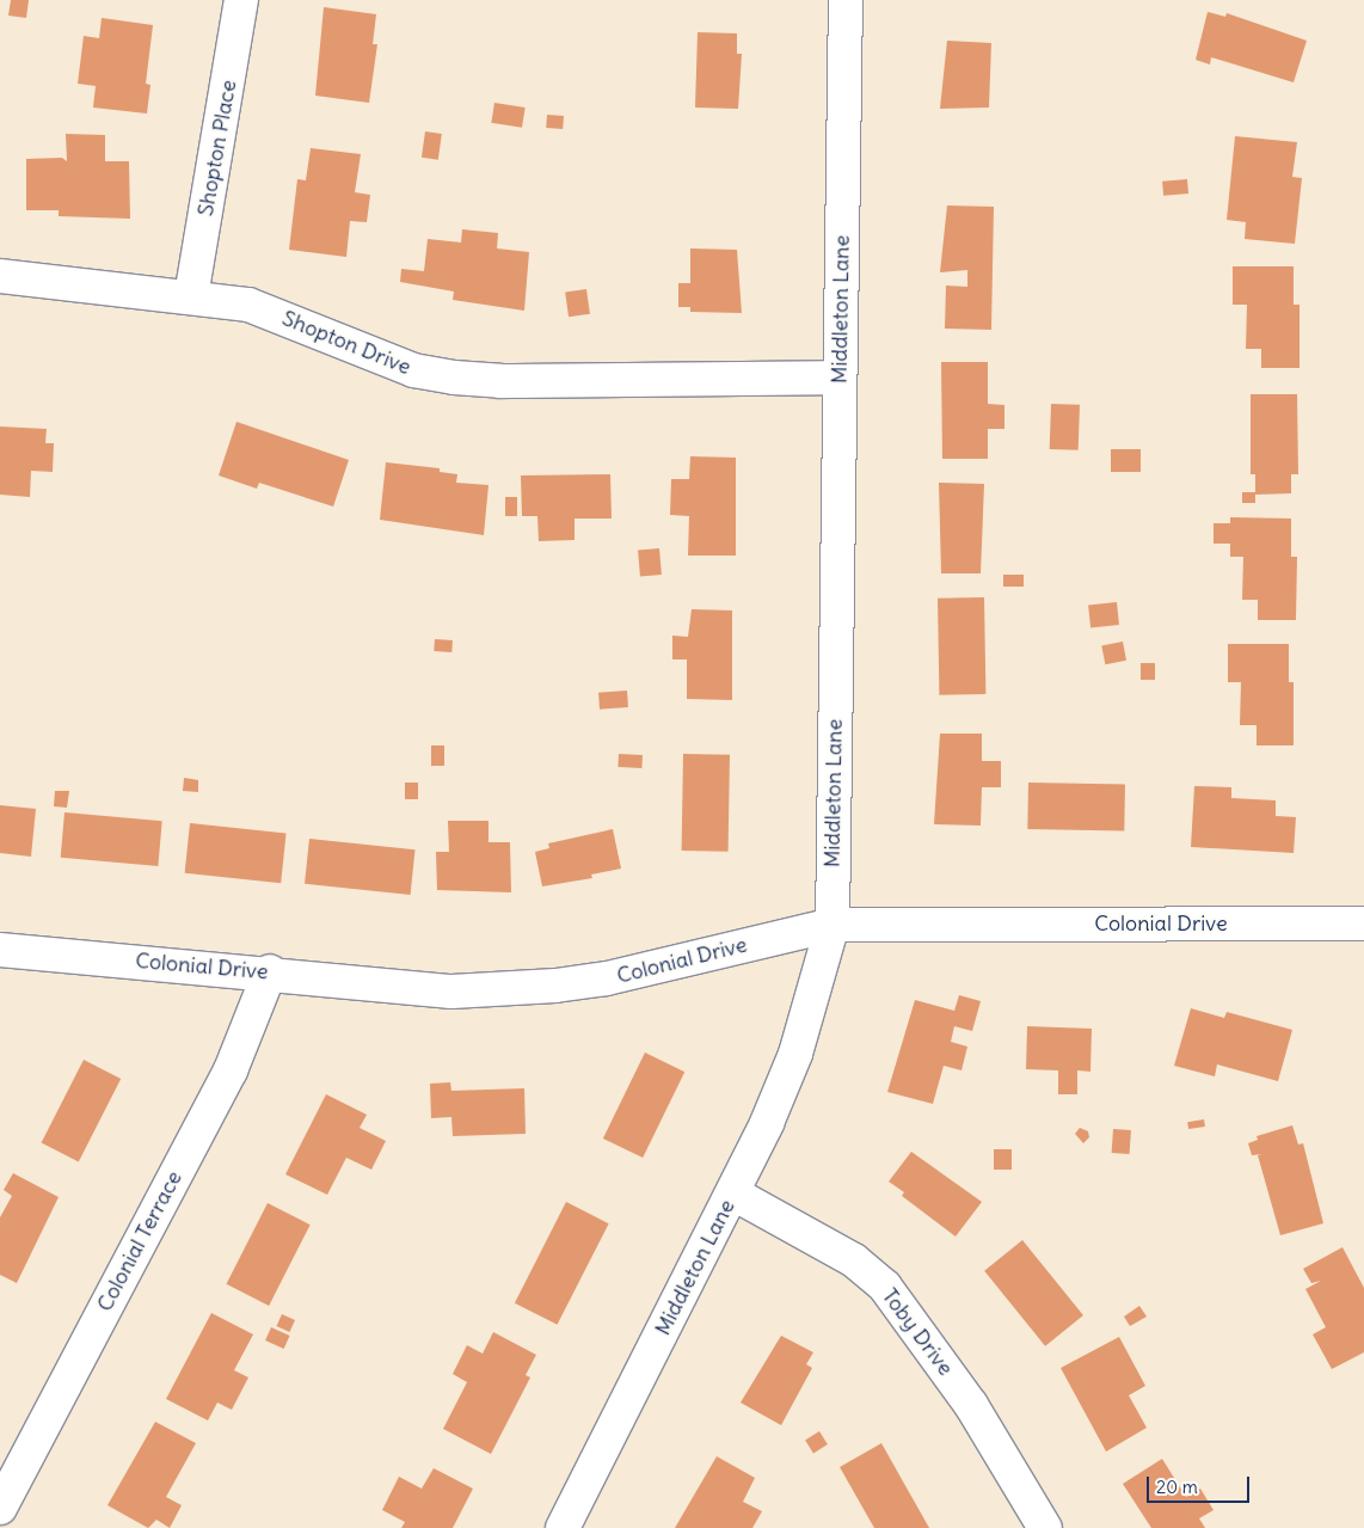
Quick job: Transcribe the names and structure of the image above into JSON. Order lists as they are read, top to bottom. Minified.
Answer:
{"streets":{"street":["Shopton Place","Middleton Lane","Shopton Drive","Colonial Drive","Colonial Terrace","Toby Drive"]},"crossings":[["Shopton Place","Shopton Drive"],["Middleton Lane","Shopton Drive"],["Middleton Lane","Colonial Drive"],["Middleton Lane","Toby Drive"],["Colonial Drive","Colonial Terrace"]],"scale_bar":"20 m"}
